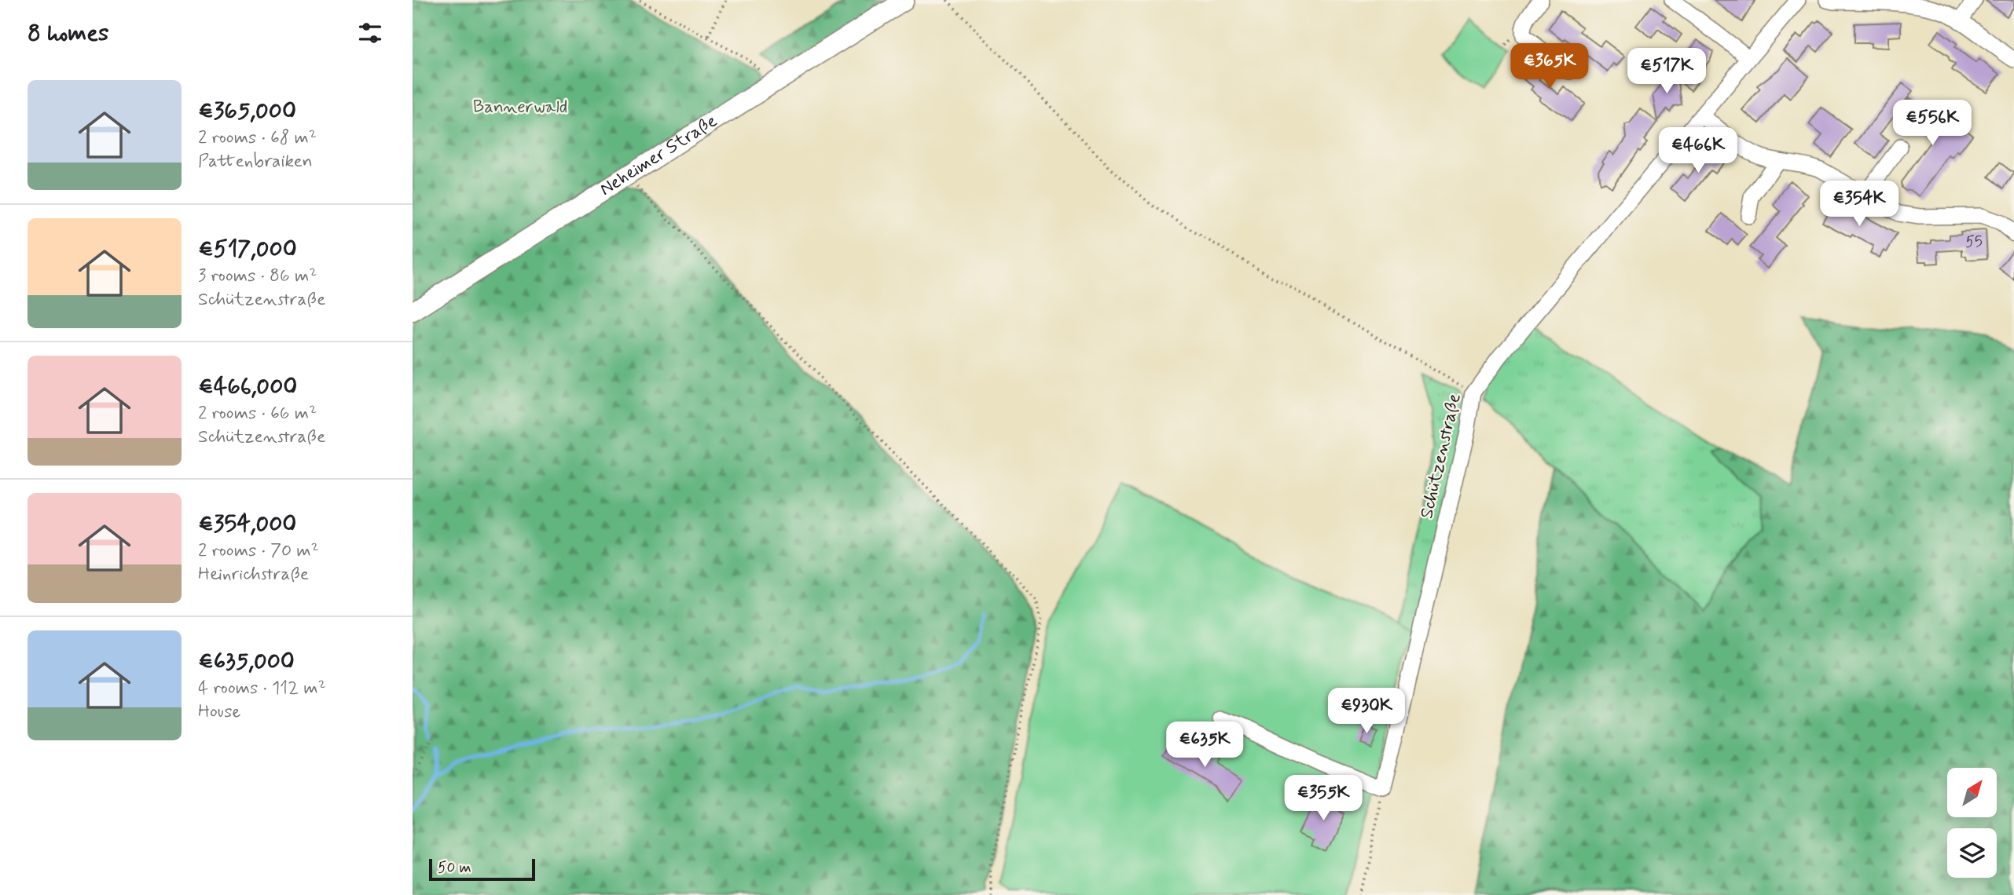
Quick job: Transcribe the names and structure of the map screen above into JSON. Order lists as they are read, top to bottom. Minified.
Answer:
{"streets":{"main road":["Neheimer Straße"],"street":["Schützenstraße"]},"parks":["Bannerwald"],"house_numbers":["55"],"scale_bar":"50 m","north":"top right","page":{"heading":"8 homes","price":["€365K","€517K","€556K","€466K","€354K","€930K","€635K","€355K"],"list":[{"name":"€365,000","note":"2 rooms · 68 m² · Pattenbraiken"},{"name":"€517,000","note":"3 rooms · 86 m² · Schützenstraße"},{"name":"€466,000","note":"2 rooms · 66 m² · Schützenstraße"},{"name":"€354,000","note":"2 rooms · 70 m² · Heinrichstraße"},{"name":"€635,000","note":"4 rooms · 112 m² · House"}],"scale":"50 m"}}
